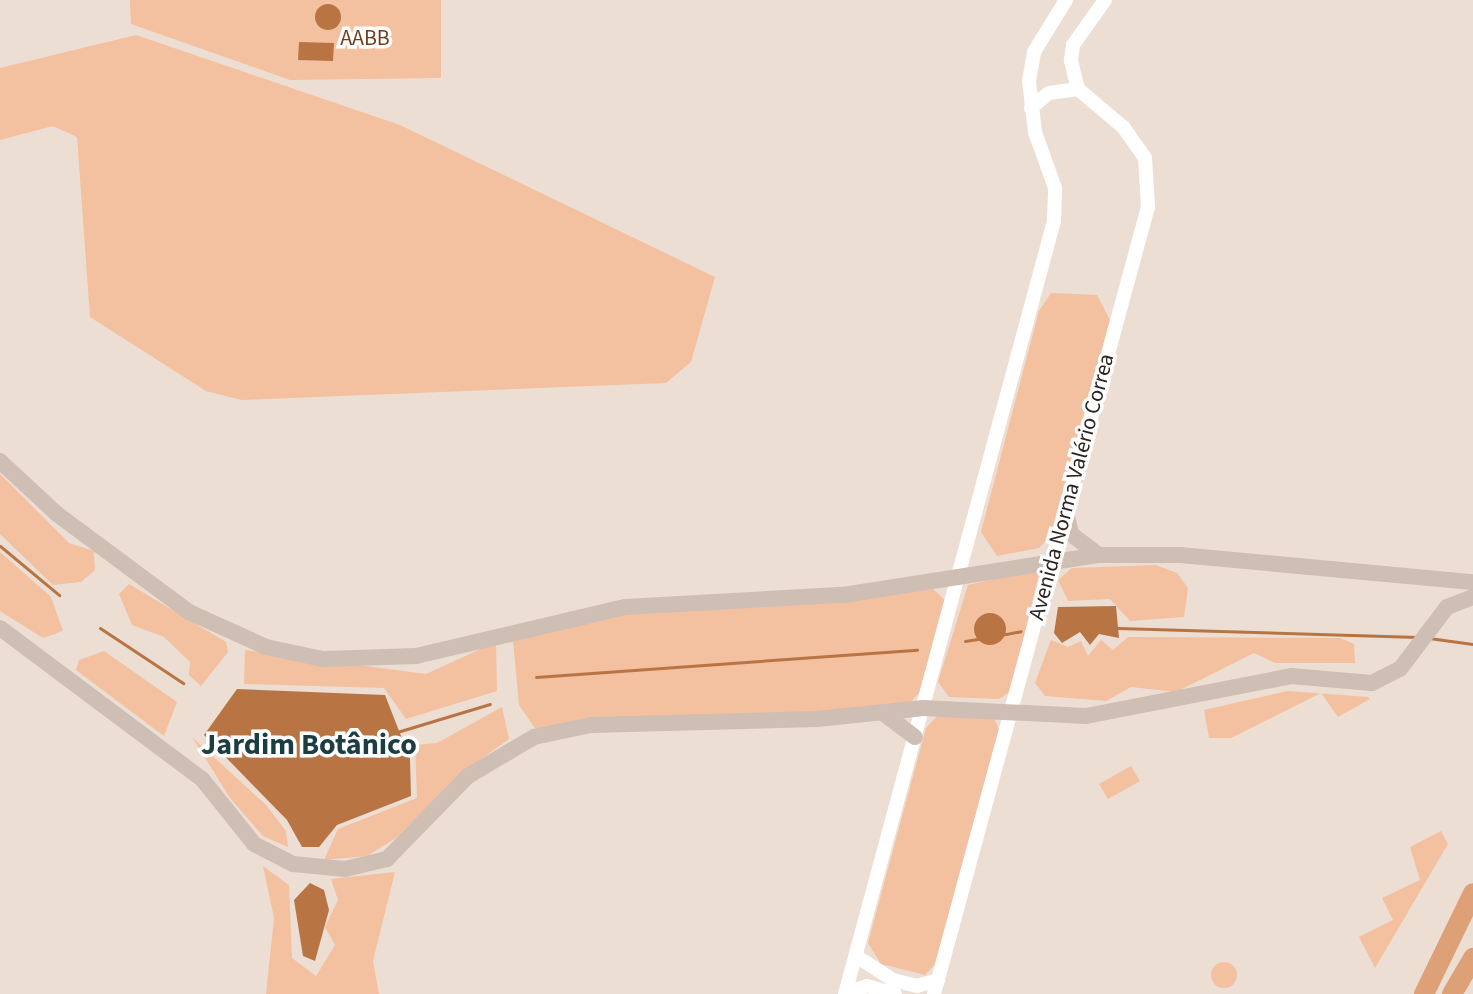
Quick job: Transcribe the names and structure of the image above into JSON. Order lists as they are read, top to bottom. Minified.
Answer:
{"streets":{"street":["Avenida Norma Valério Correa"]},"districts":["Jardim Botânico"],"parks":["AABB"]}
